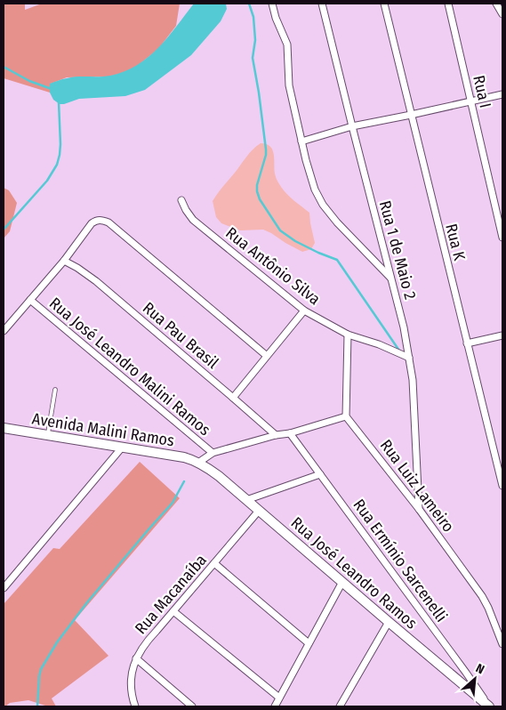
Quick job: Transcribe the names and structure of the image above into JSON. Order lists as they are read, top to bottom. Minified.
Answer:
{"streets":{"street":["Rua I","Rua K","Rua 1 de Maio 2","Rua Antônio Silva","Rua Pau Brasil","Rua José Leandro Malini Ramos","Avenida Malini Ramos","Rua Luiz Lameiro","Rua Ermínio Sarcenelli","Rua José Leandro Ramos","Rua Macanaíba"]},"crossings":[["Rua 1 de Maio 2","Rua Antônio Silva"],["Rua 1 de Maio 2","Rua Luiz Lameiro"],["Avenida Malini Ramos","Rua José Leandro Ramos"],["Rua Ermínio Sarcenelli","Rua José Leandro Ramos"],["Rua José Leandro Ramos","Rua Macanaíba"]],"north":"top right"}
